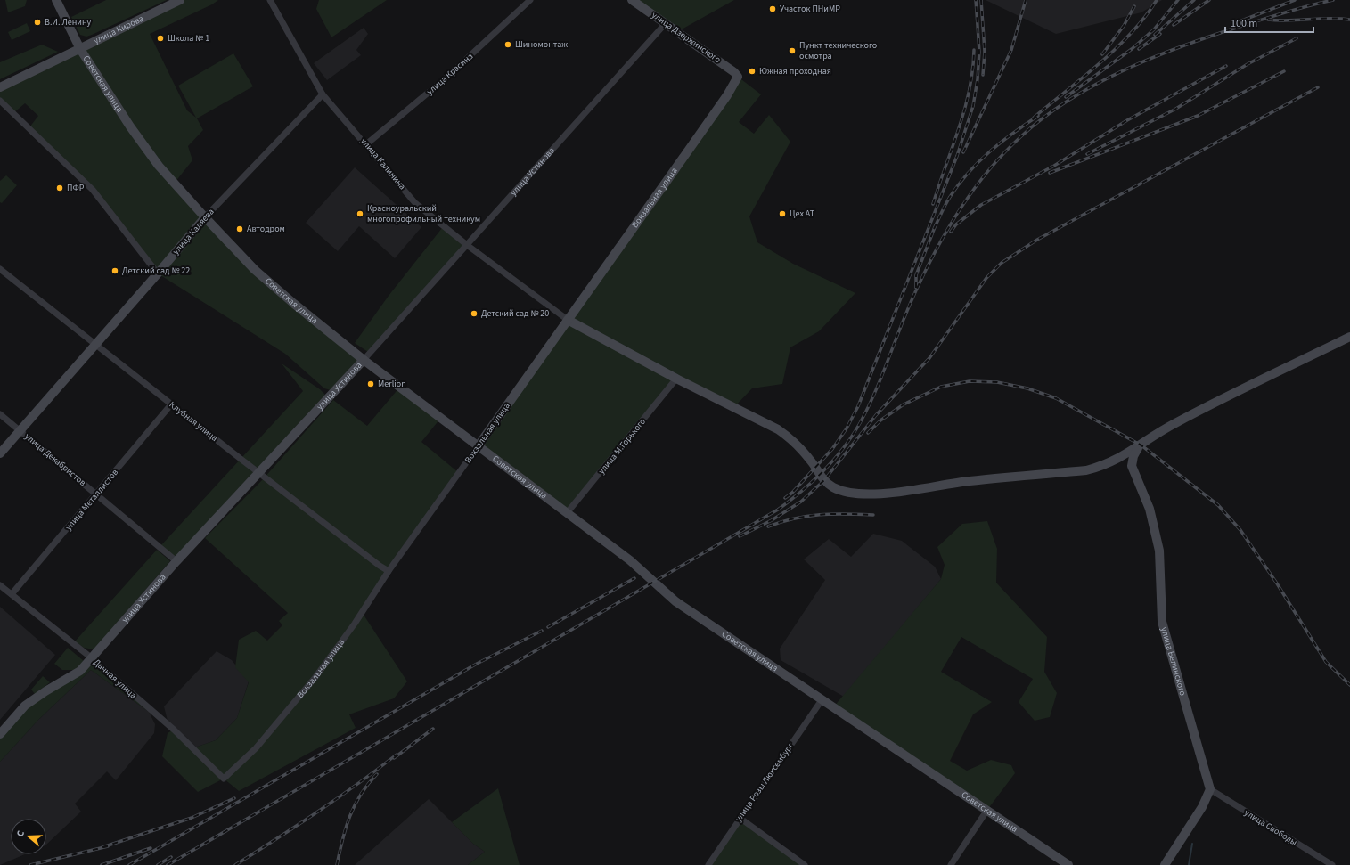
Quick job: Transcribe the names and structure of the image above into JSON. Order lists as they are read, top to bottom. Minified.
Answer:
{"streets":{"street":["улица Кирова","улица Дзержинского","улица Красина","Советская улица","улица Калинина","улица Устинова","Вокзальная улица","улица Каляева","Клубная улица","улица М.Горького","улица Декабристов","улица Металлистов","улица Белинского","Дачная улица","улица Розы Люксембург","улица Свободы"]},"crossings":[["улица Кирова","Советская улица"],["улица Дзержинского","улица Устинова"],["улица Дзержинского","Вокзальная улица"],["улица Красина","улица Калинина"],["Советская улица","улица Устинова"],["Советская улица","Вокзальная улица"],["Советская улица","улица Каляева"],["Советская улица","улица М.Горького"],["Советская улица","улица Розы Люксембург"],["улица Калинина","улица Устинова"],["улица Калинина","Вокзальная улица"],["улица Калинина","улица Каляева"],["улица Устинова","Клубная улица"],["улица Устинова","улица Декабристов"],["улица Устинова","Дачная улица"],["Вокзальная улица","Клубная улица"],["Вокзальная улица","Дачная улица"],["улица Каляева","Клубная улица"],["улица Каляева","улица Декабристов"],["Клубная улица","улица Металлистов"],["улица Декабристов","улица Металлистов"],["улица Металлистов","Дачная улица"],["улица Белинского","улица Свободы"]],"places":["Участок ПНиМР","В.И. Ленину","Школа № 1","Шиномонтаж","Пункт технического осмотра","Южная проходная","ПФР","Красноуральский многопрофильный техникум","Цех АТ","Автодром","Детский сад № 22","Детский сад № 20","Merlion"],"scale_bar":"100 m","north":"left"}
